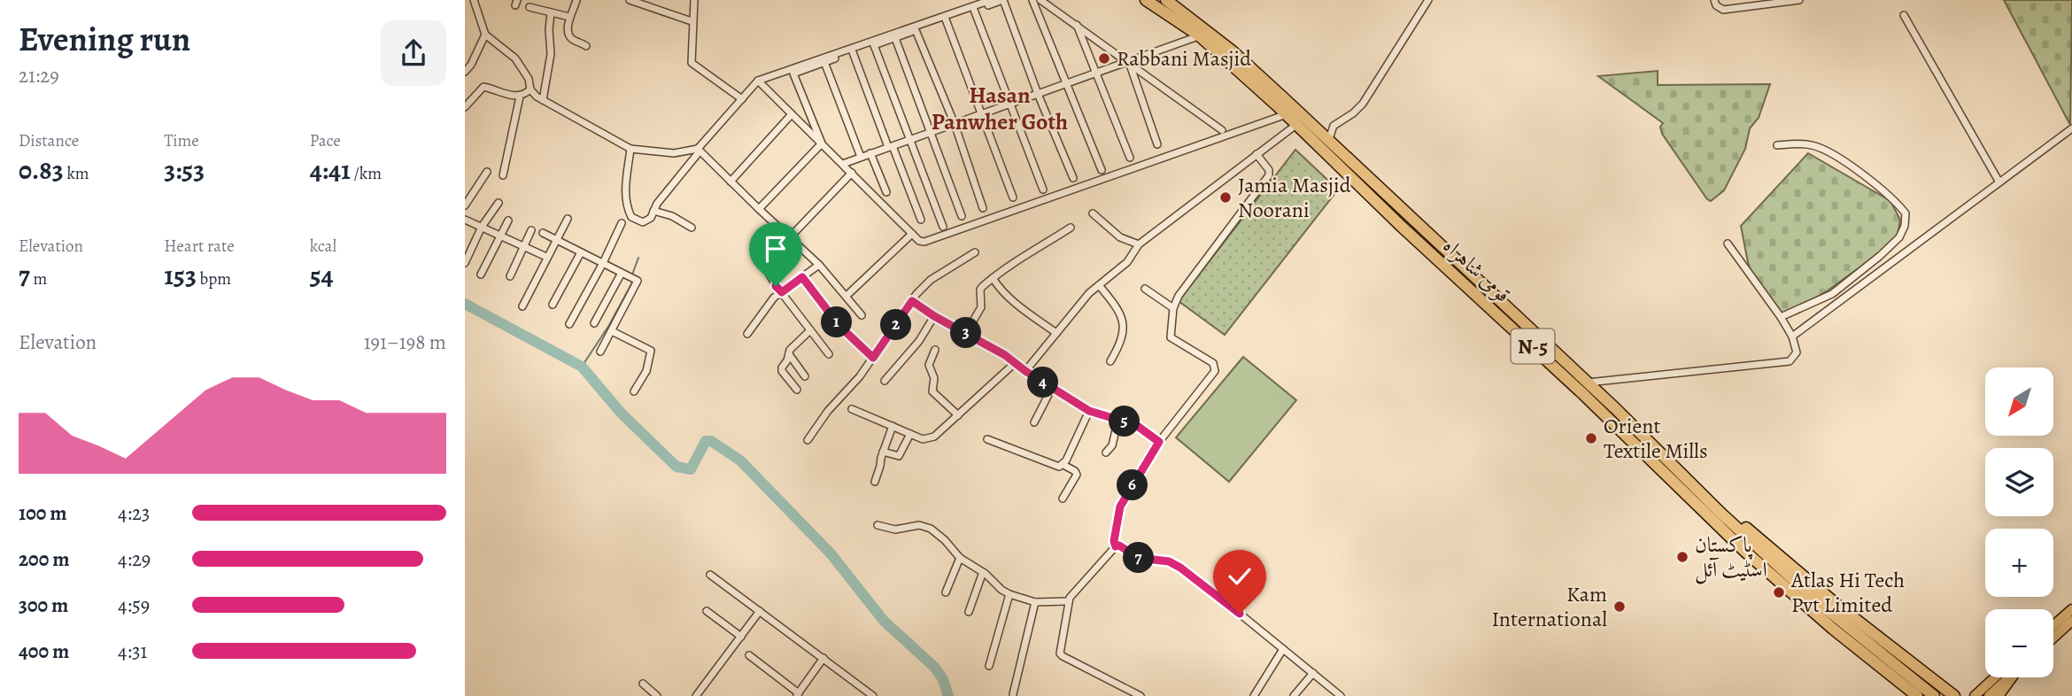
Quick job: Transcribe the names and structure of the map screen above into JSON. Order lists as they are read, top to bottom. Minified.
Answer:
{"streets":{"highway":["قومی شاہراہ","N-5"]},"districts":["Hasan Panwher Goth"],"places":["Rabbani Masjid","Jamia Masjid Noorani","Orient Textile Mills","پاکستان اسٹیٹ آئل","Atlas Hi Tech Pvt Limited","Kam International"],"north":"bottom left","page":{"heading":["Evening run","21:29"],"stats":[["Distance","0.83 km"],["Time","3:53"],["Pace","4:41 /km"],["Elevation","7 m"],["Heart rate","153 bpm"],["kcal","54"]],"pins":["1","2","3","4","5","6","7"],"chart":["Elevation","191–198 m"],"map_buttons":["+","−"],"list":[{"name":"100 m","note":"4:23"},{"name":"200 m","note":"4:29"},{"name":"300 m","note":"4:59"},{"name":"400 m","note":"4:31"}]}}
